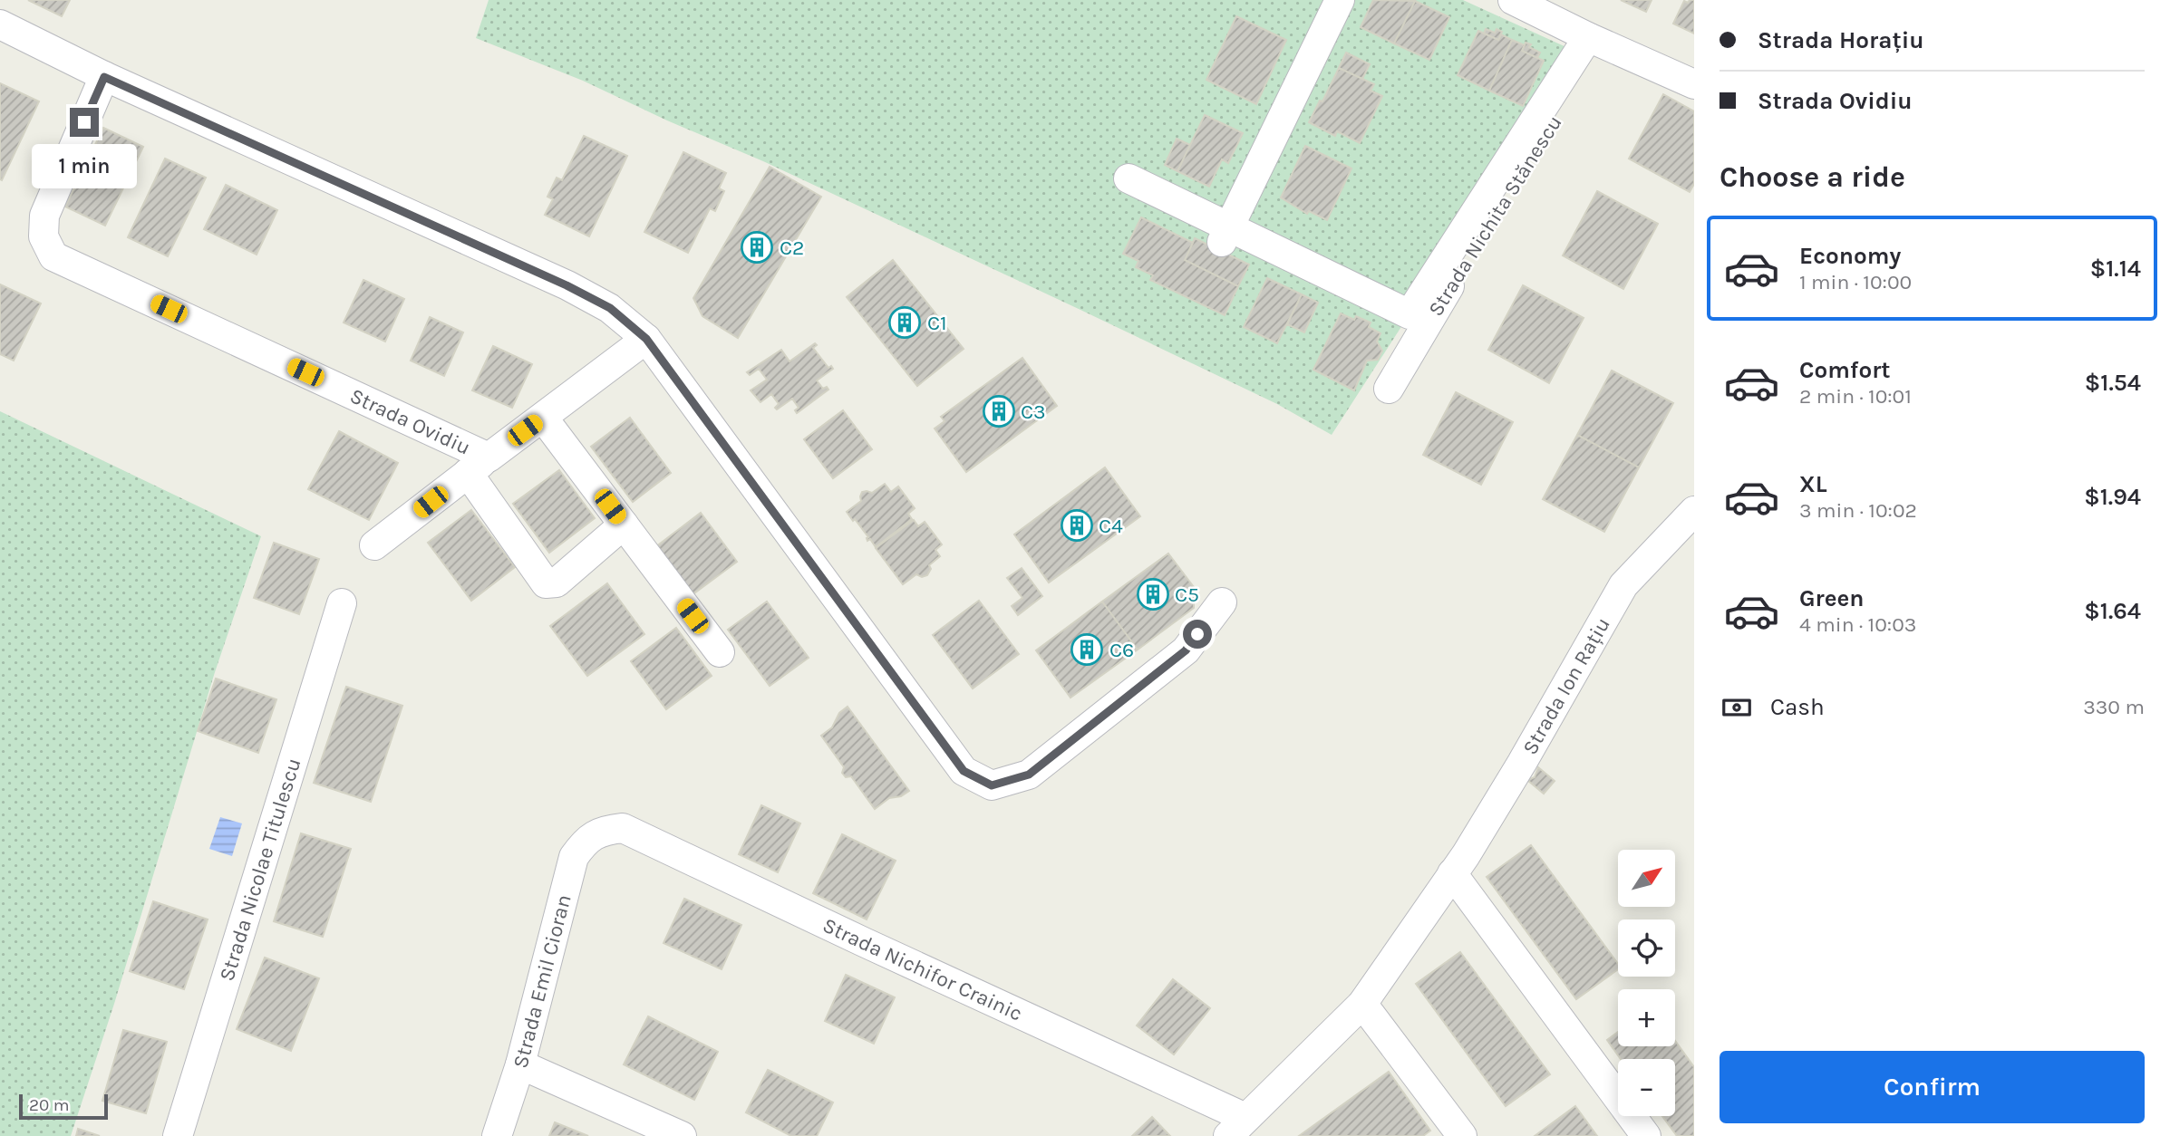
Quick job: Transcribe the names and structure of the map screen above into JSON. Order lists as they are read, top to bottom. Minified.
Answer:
{"streets":{"street":["Strada Nichita Stănescu","Strada Ovidiu","Strada Ion Rațiu","Strada Nicolae Titulescu","Strada Nichifor Crainic","Strada Emil Cioran"]},"crossings":[["Strada Ion Rațiu","Strada Nichifor Crainic"],["Strada Nichifor Crainic","Strada Emil Cioran"]],"places":{"building":["C2","C1","C3","C4","C5","C6"]},"scale_bar":"20 m","north":"top right","page":{"banner":["Strada Horațiu","Strada Ovidiu"],"heading":"Choose a ride","bubble":"1 min","list":[{"name":"Economy","note":"1 min · 10:00","value":"$1.14"},{"name":"Comfort","note":"2 min · 10:01","value":"$1.54"},{"name":"XL","note":"3 min · 10:02","value":"$1.94"},{"name":"Green","note":"4 min · 10:03","value":"$1.64"}],"pay":["Cash","330 m"],"map_buttons":["+","−"],"buttons":"Confirm","scale":"20 m"}}
